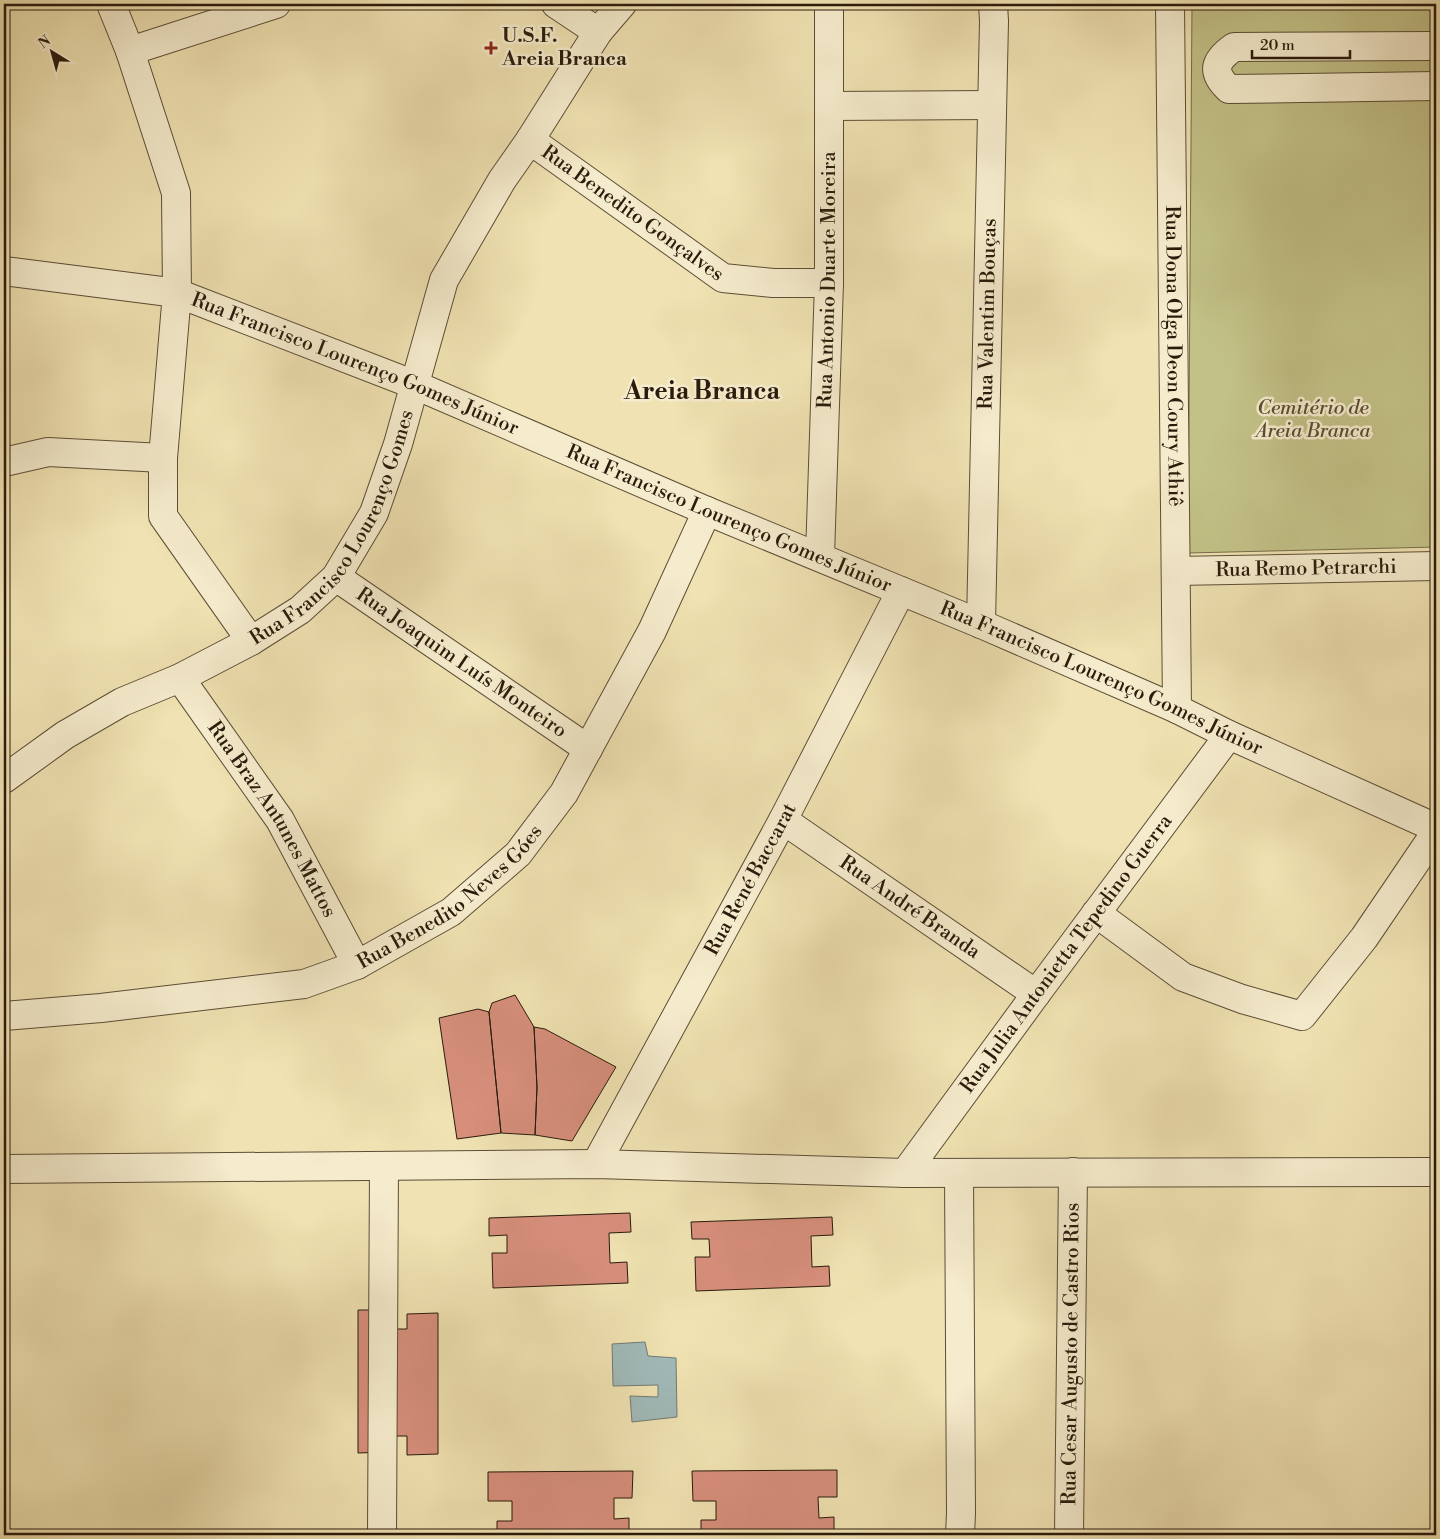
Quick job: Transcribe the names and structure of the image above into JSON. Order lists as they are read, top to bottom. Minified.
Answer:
{"streets":{"street":["Rua Benedito Gonçalves","Rua Antonio Duarte Moreira","Rua Valentim Bouças","Rua Dona Olga Deon Coury Athiê","Rua Francisco Lourenço Gomes Júnior","Rua Francisco Lourenço Gomes","Rua Remo Petrarchi","Rua Joaquim Luís Monteiro","Rua Braz Antunes Mattos","Rua René Baccarat","Rua Benedito Neves Góes","Rua André Branda","Rua Julia Antonietta Tepedino Guerra","Rua Cesar Augusto de Castro Rios"]},"crossings":[["Rua Benedito Gonçalves","Rua Antonio Duarte Moreira"],["Rua Benedito Gonçalves","Rua Francisco Lourenço Gomes"],["Rua Antonio Duarte Moreira","Rua Francisco Lourenço Gomes Júnior"],["Rua Valentim Bouças","Rua Francisco Lourenço Gomes Júnior"],["Rua Dona Olga Deon Coury Athiê","Rua Francisco Lourenço Gomes Júnior"],["Rua Dona Olga Deon Coury Athiê","Rua Remo Petrarchi"],["Rua Francisco Lourenço Gomes Júnior","Rua Francisco Lourenço Gomes"],["Rua Francisco Lourenço Gomes Júnior","Rua René Baccarat"],["Rua Francisco Lourenço Gomes Júnior","Rua Benedito Neves Góes"],["Rua Francisco Lourenço Gomes Júnior","Rua Julia Antonietta Tepedino Guerra"],["Rua Francisco Lourenço Gomes","Rua Joaquim Luís Monteiro"],["Rua Francisco Lourenço Gomes","Rua Braz Antunes Mattos"],["Rua Joaquim Luís Monteiro","Rua Benedito Neves Góes"],["Rua Braz Antunes Mattos","Rua Benedito Neves Góes"],["Rua René Baccarat","Rua André Branda"],["Rua André Branda","Rua Julia Antonietta Tepedino Guerra"]],"districts":["Areia Branca"],"parks":["Cemitério de Areia Branca"],"places":{"health":["U.S.F. Areia Branca"]},"scale_bar":"20 m","north":"top left"}
